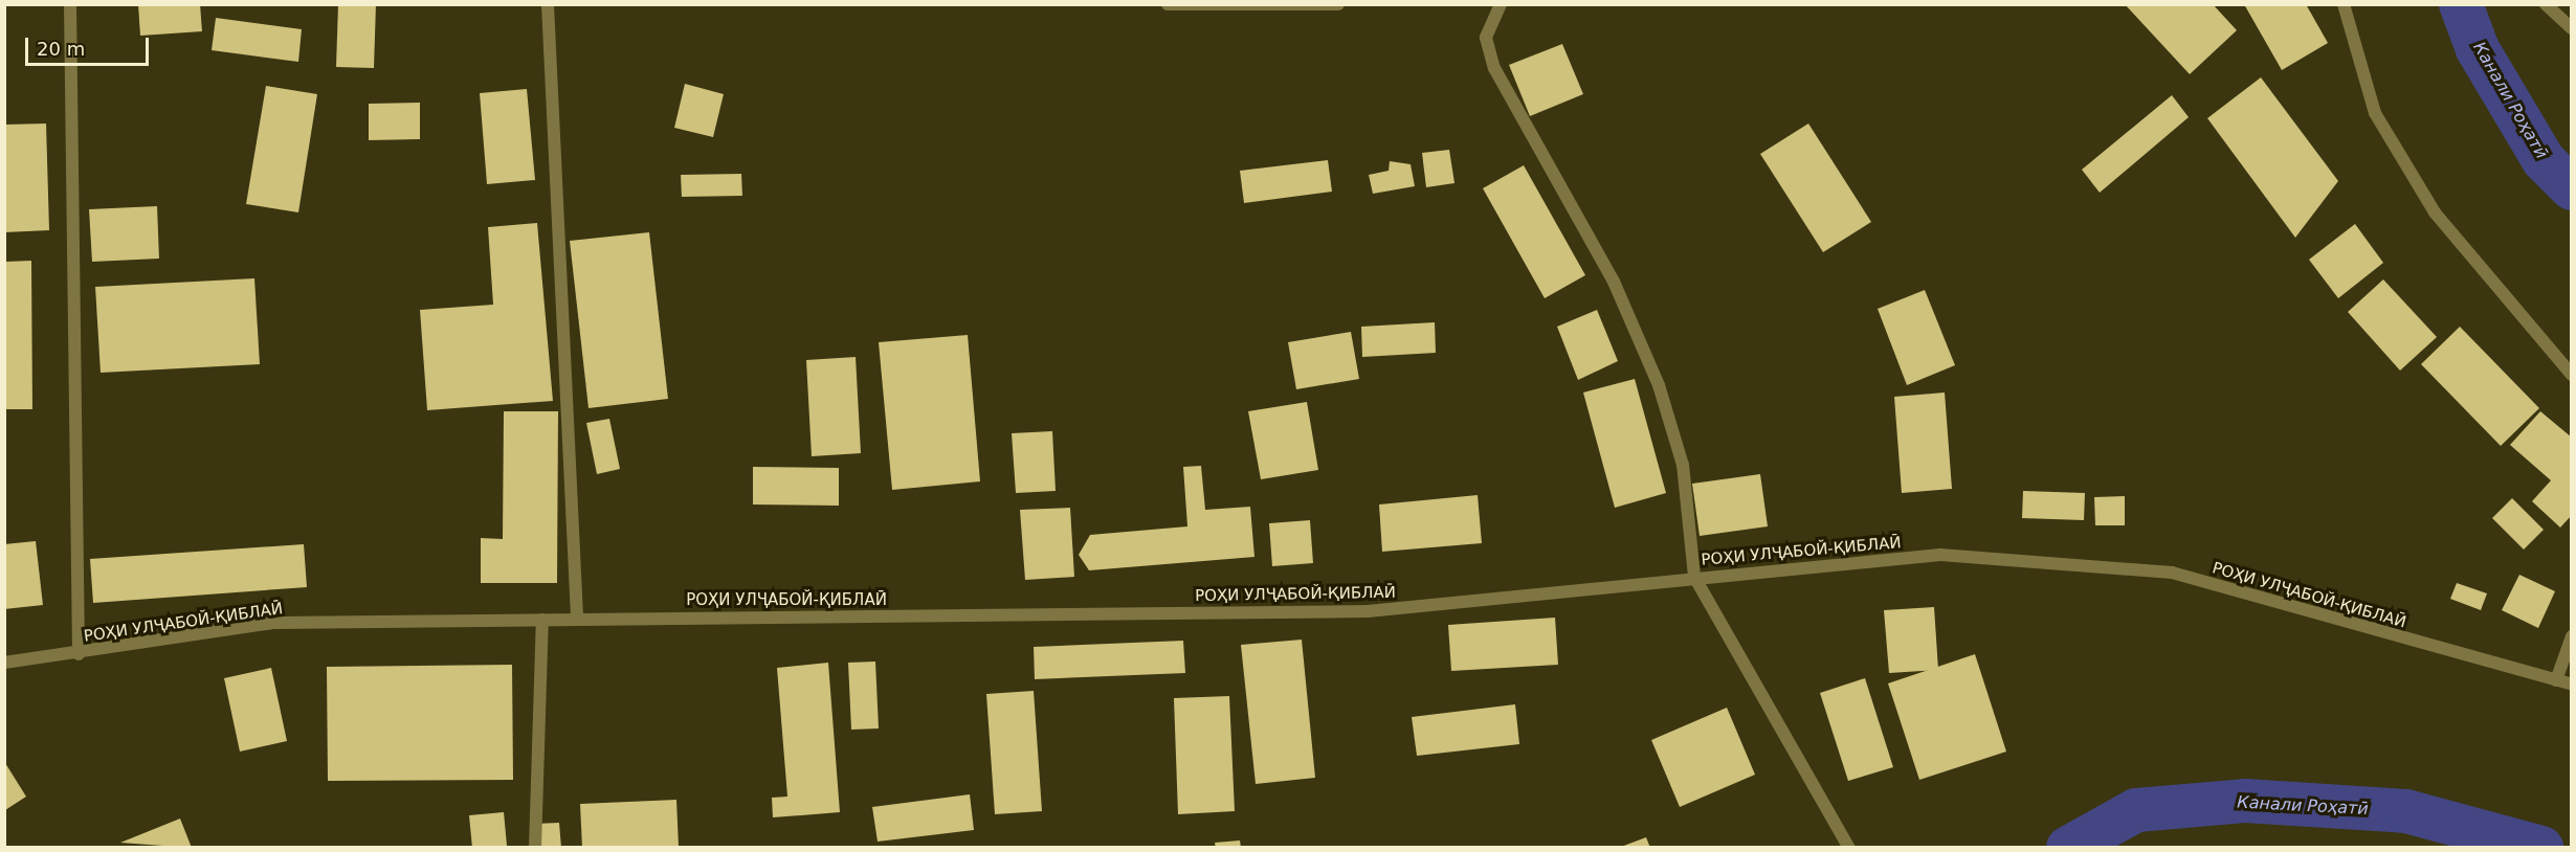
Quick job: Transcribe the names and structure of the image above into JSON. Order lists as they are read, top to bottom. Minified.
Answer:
{"streets":{"street":["РОҲИ УЛҶАБОЙ-ҚИБЛАӢ"]},"water":["Канали Роҳатӣ"],"scale_bar":"20 m"}
